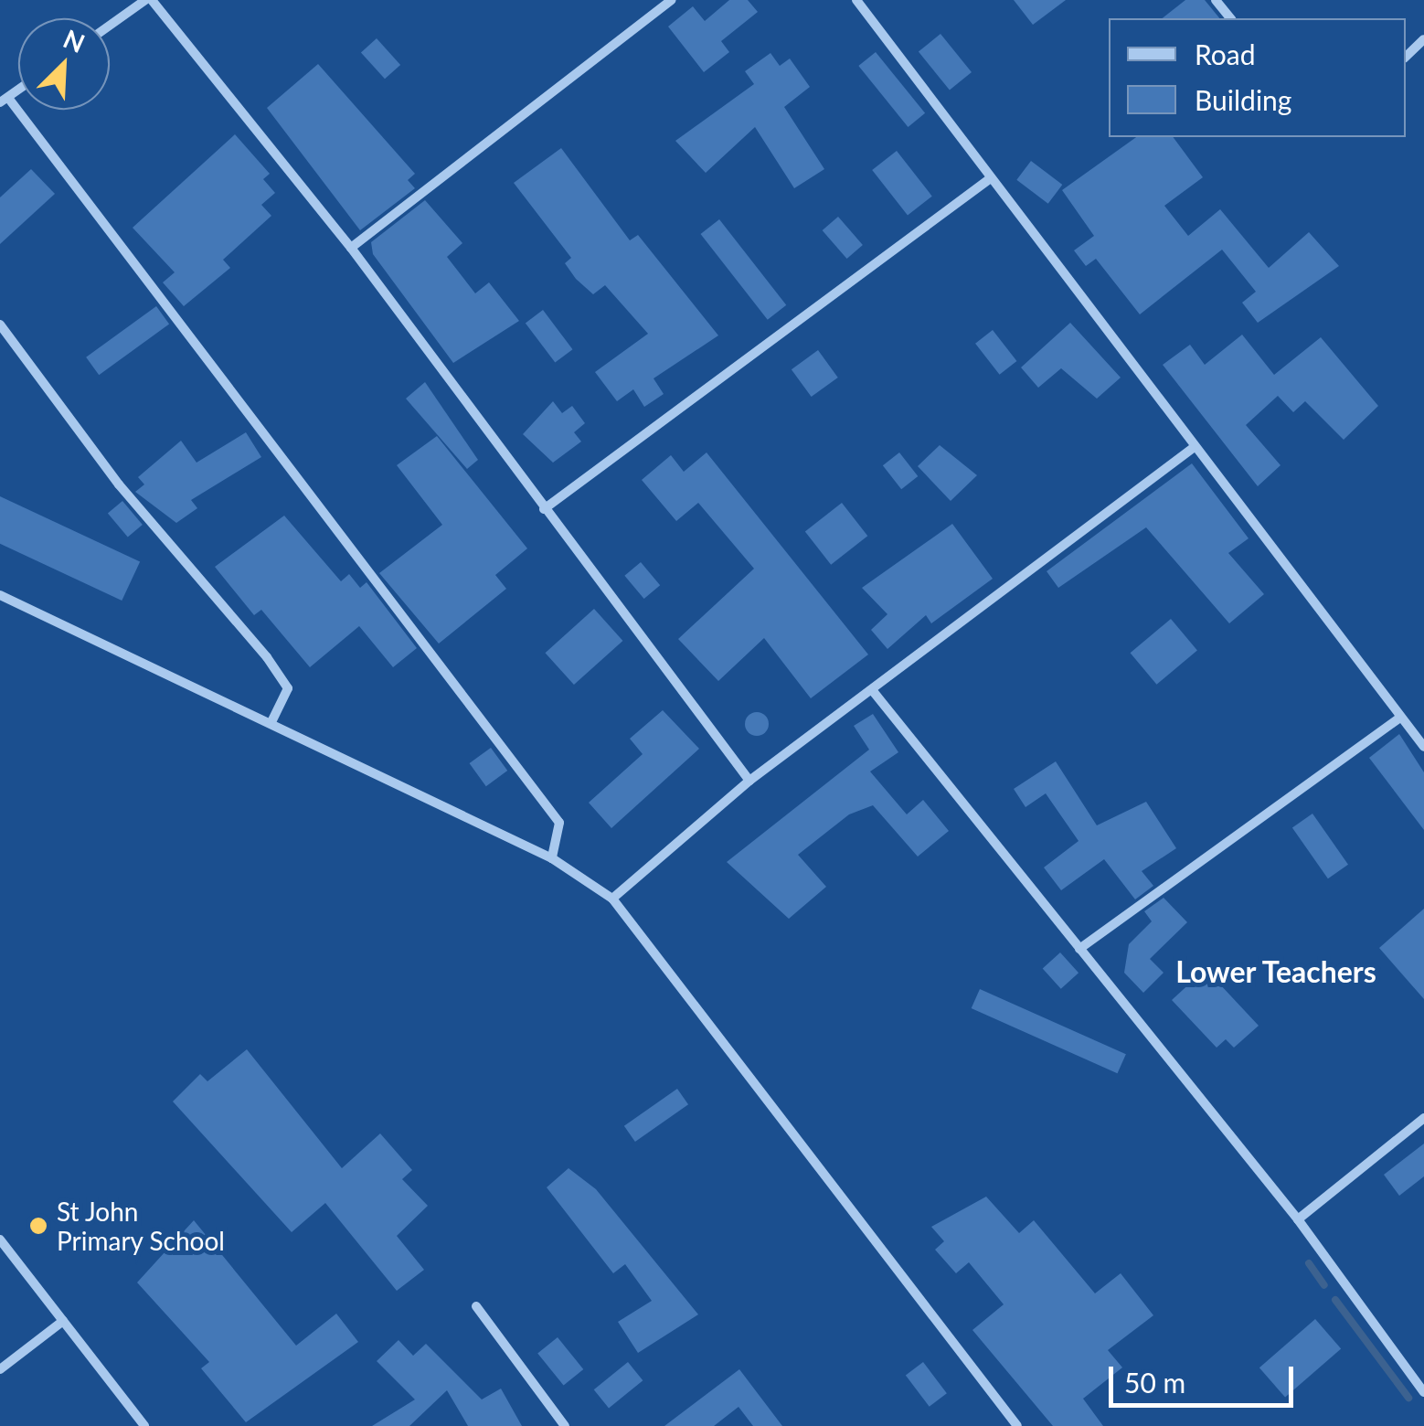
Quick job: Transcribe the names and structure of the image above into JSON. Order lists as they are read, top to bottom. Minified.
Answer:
{"districts":["Lower Teachers"],"places":["St John Primary School"],"legend":["Road","Building"],"scale_bar":"50 m","north":"top right"}
